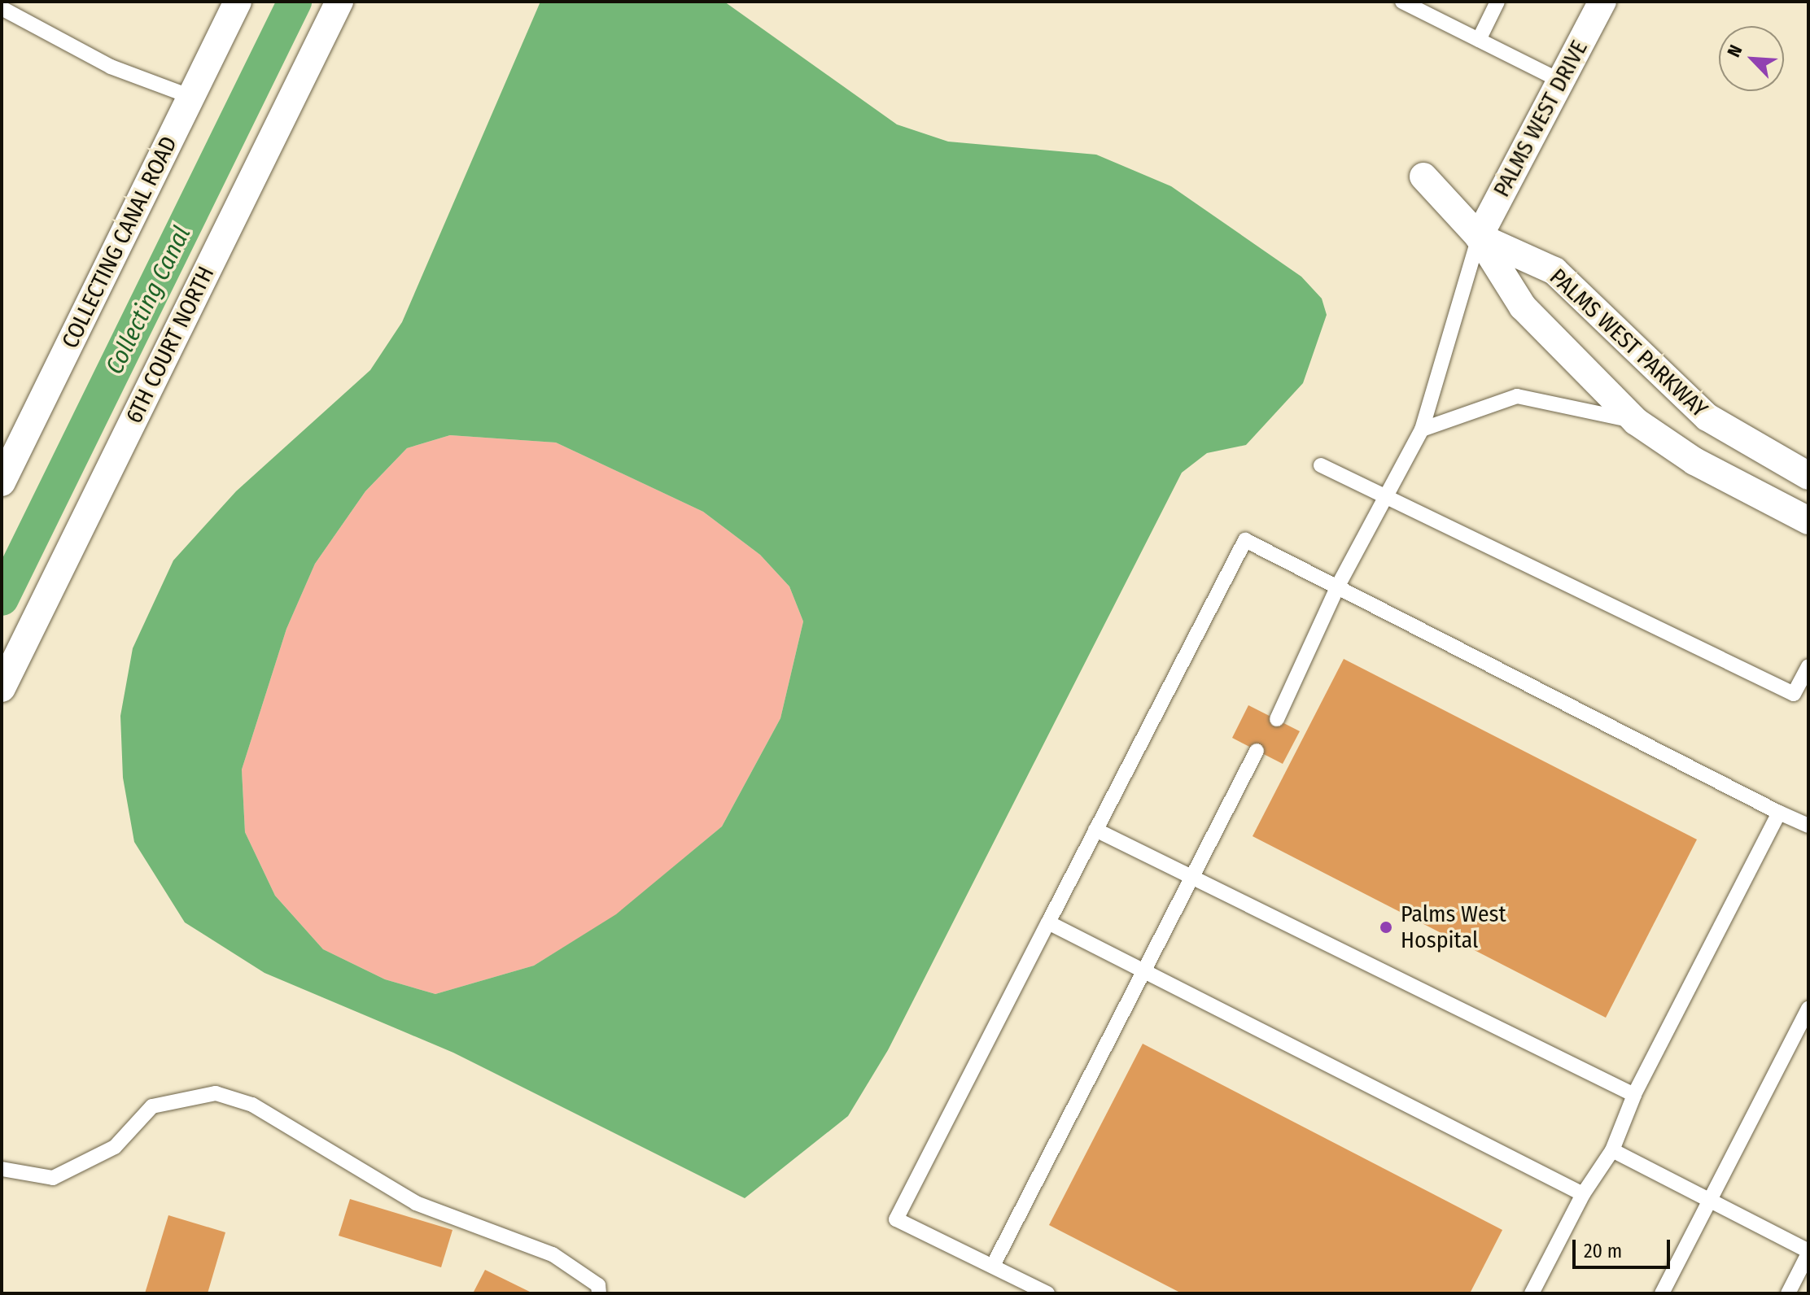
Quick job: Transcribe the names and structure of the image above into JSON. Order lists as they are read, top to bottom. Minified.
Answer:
{"streets":{"street":["PALMS WEST DRIVE","COLLECTING CANAL ROAD","PALMS WEST PARKWAY","6TH COURT NORTH"]},"crossings":[["PALMS WEST DRIVE","PALMS WEST PARKWAY"]],"water":["Collecting Canal"],"places":["Palms West Hospital"],"scale_bar":"20 m","north":"top left"}
